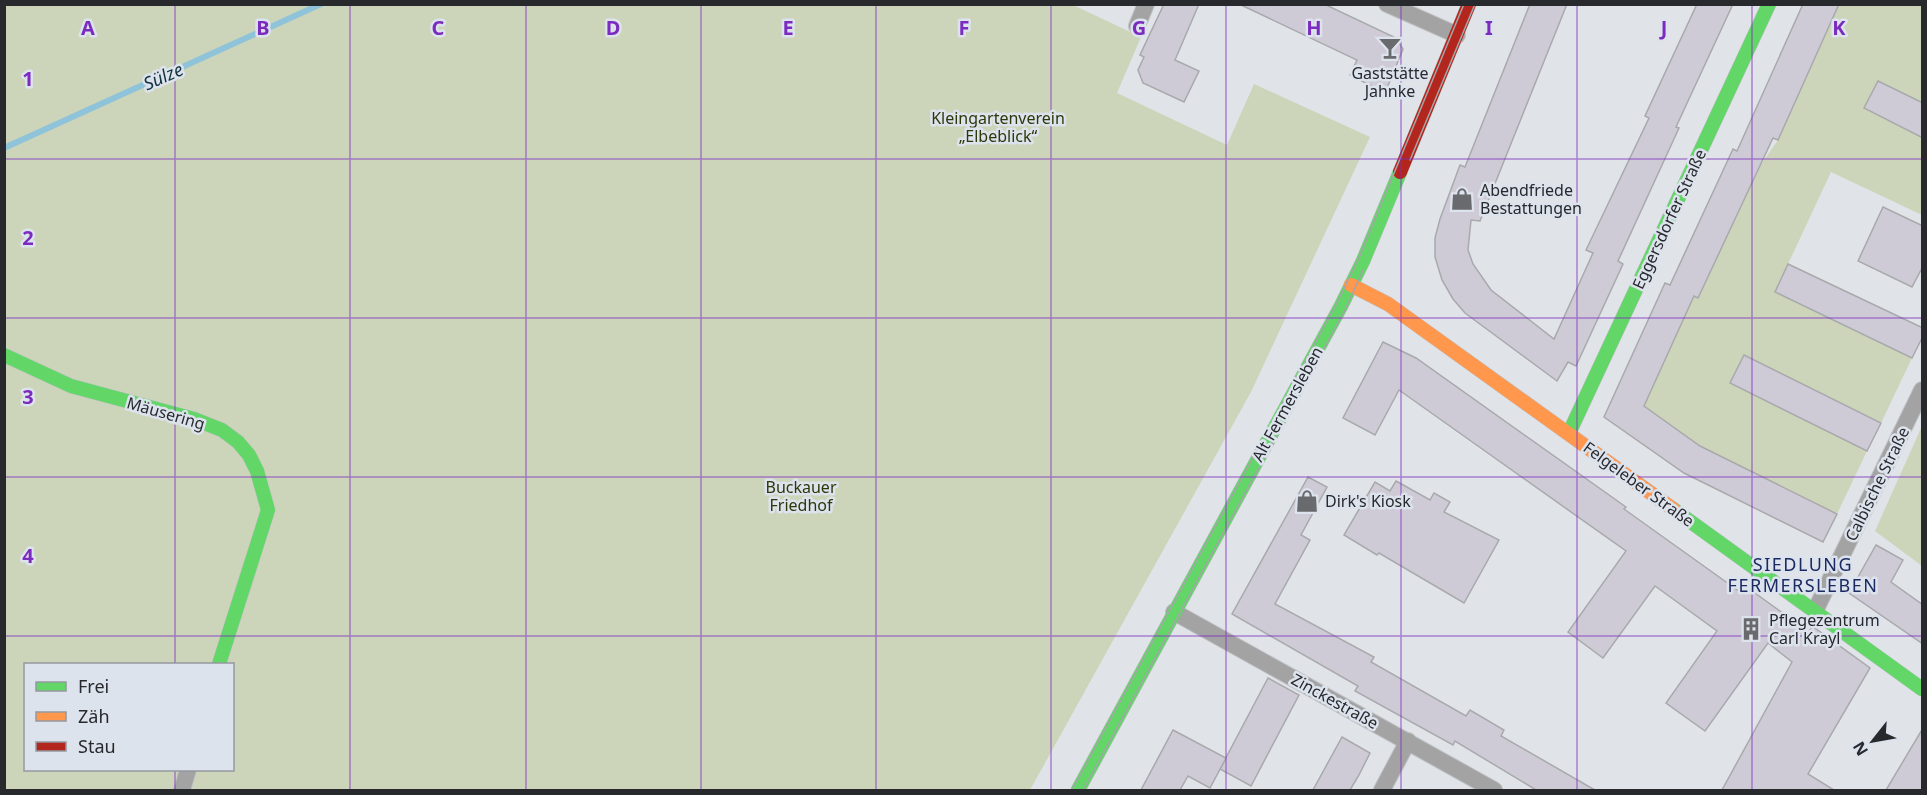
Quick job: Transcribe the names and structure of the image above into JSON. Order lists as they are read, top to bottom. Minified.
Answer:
{"streets":{"street":["Eggersdorfer Straße","Alt Fermersleben","Mäusering","Felgeleber Straße","Calbische Straße","Zinckestraße"]},"crossings":[["Eggersdorfer Straße","Felgeleber Straße"],["Alt Fermersleben","Felgeleber Straße"],["Alt Fermersleben","Zinckestraße"],["Felgeleber Straße","Calbische Straße"]],"districts":["SIEDLUNG FERMERSLEBEN"],"water":["Sülze"],"parks":["Kleingartenverein „Elbeblick“","Buckauer Friedhof"],"places":{"bar":["Gaststätte Jahnke"],"shop":["Abendfriede Bestattungen","Dirk's Kiosk"],"building":["Pflegezentrum Carl Krayl"]},"legend":["Frei","Zäh","Stau"],"north":"bottom left","grid":{"columns":["A","B","C","D","E","F","G","H","I","J","K"],"rows":["1","2","3","4"]}}
